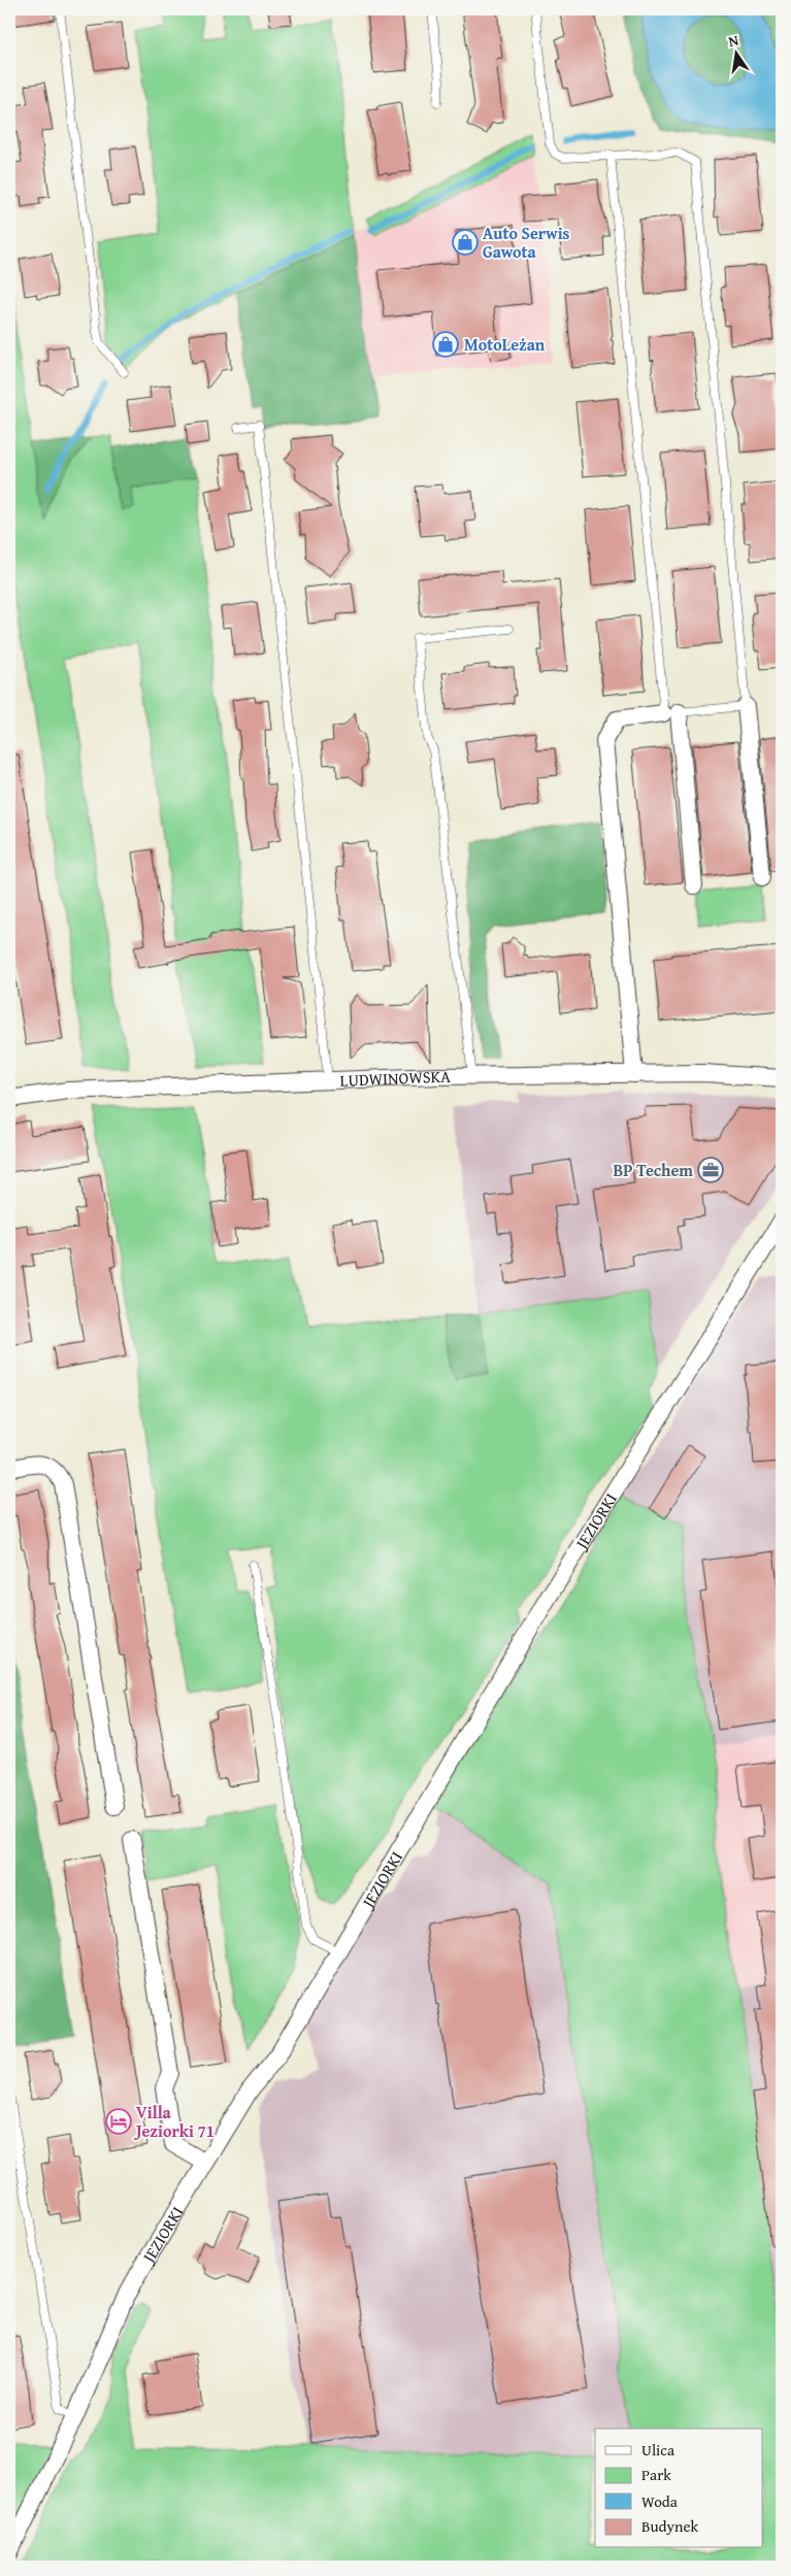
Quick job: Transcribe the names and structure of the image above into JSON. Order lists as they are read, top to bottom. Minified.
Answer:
{"streets":{"street":["LUDWINOWSKA","JEZIORKI"]},"places":{"shop":["Auto Serwis Gawota","MotoLeżan"],"office":["BP Techem"],"hotel":["Villa Jeziorki 71"]},"legend":["Ulica","Park","Woda","Budynek"],"north":"top"}
